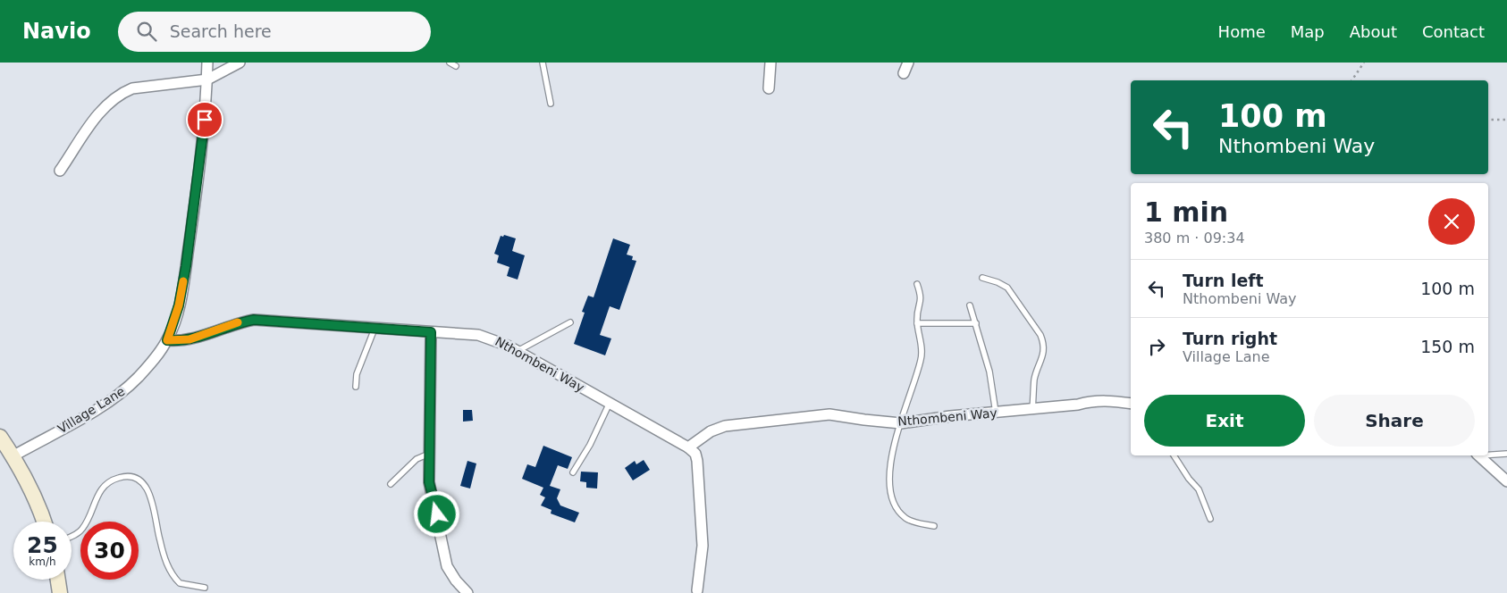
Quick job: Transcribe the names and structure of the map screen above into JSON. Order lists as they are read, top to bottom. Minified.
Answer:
{"streets":{"street":["Nthombeni Way","Village Lane"]},"crossings":[["Nthombeni Way","Village Lane"]],"page":{"header":"Navio","search":"Search here","nav":["Home","Map","About","Contact"],"turn":["100 m","Nthombeni Way"],"heading":["1 min","380 m · 09:34"],"list":[{"name":"Turn left","note":"Nthombeni Way","value":"100 m"},{"name":"Turn right","note":"Village Lane","value":"150 m"}],"buttons":["Exit","Share"],"speed":"25 km/h","limit":"30"}}
